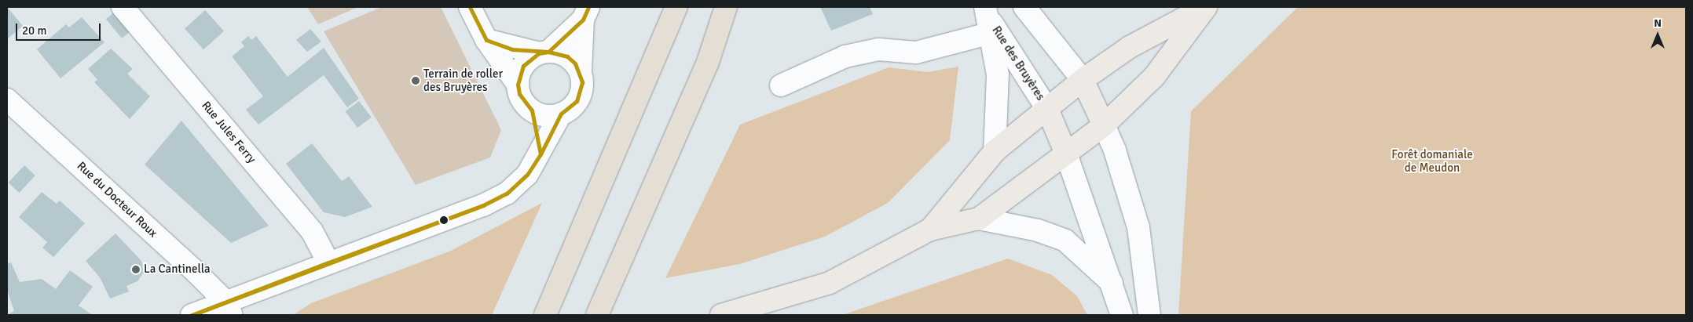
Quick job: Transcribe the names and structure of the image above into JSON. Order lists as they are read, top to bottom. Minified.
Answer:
{"streets":{"street":["Rue des Bruyères","Rue Jules Ferry","Rue du Docteur Roux"]},"parks":["Forêt domaniale de Meudon"],"places":["Terrain de roller des Bruyères","La Cantinella"],"scale_bar":"20 m","north":"top"}
